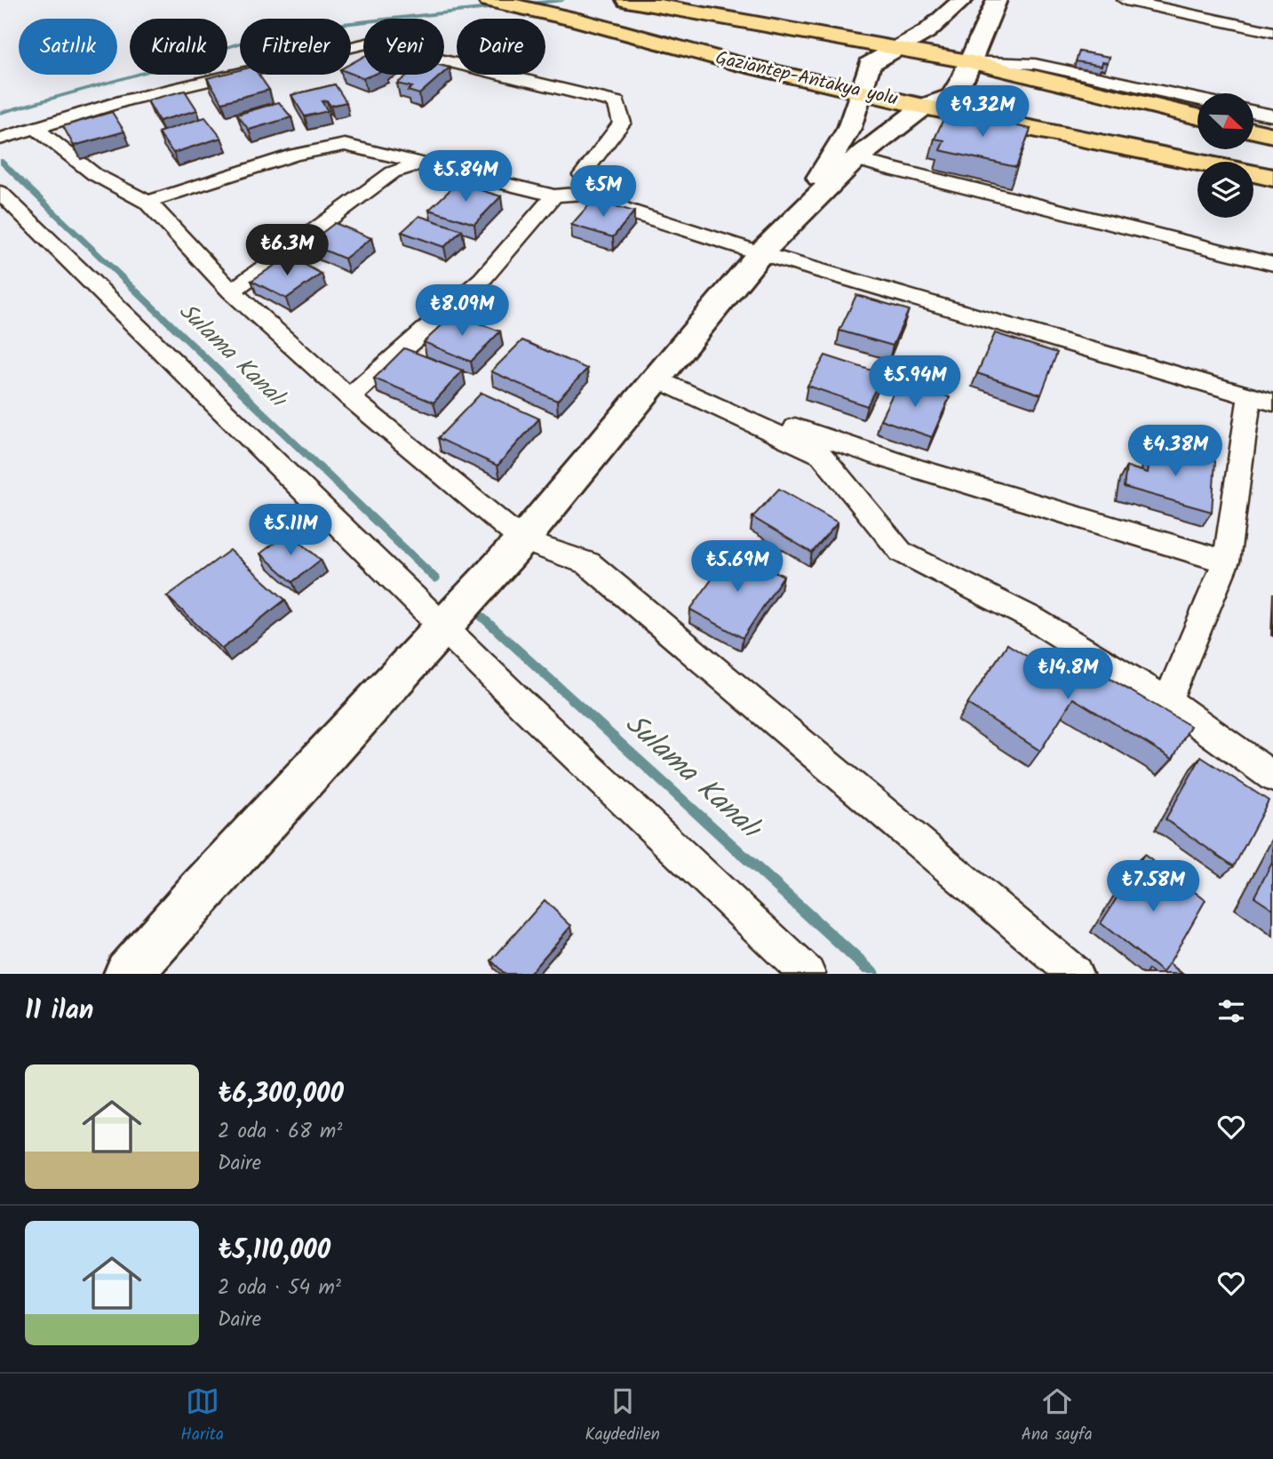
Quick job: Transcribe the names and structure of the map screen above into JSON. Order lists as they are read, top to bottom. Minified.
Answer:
{"streets":{"highway":["Gaziantep-Antakya yolu"]},"water":["Sulama Kanalı"],"north":"bottom right","page":{"chip":["Satılık","Kiralık","Filtreler","Yeni","Daire"],"price":["₺9.32M","₺5.84M","₺5M","₺6.3M","₺8.09M","₺5.94M","₺4.38M","₺5.11M","₺5.69M","₺14.8M","₺7.58M"],"heading":"11 ilan","list":[{"name":"₺6,300,000","note":"2 oda · 68 m² · Daire"},{"name":"₺5,110,000","note":"2 oda · 54 m² · Daire"}],"tabs":["Harita","Kaydedilen","Ana sayfa"]}}
